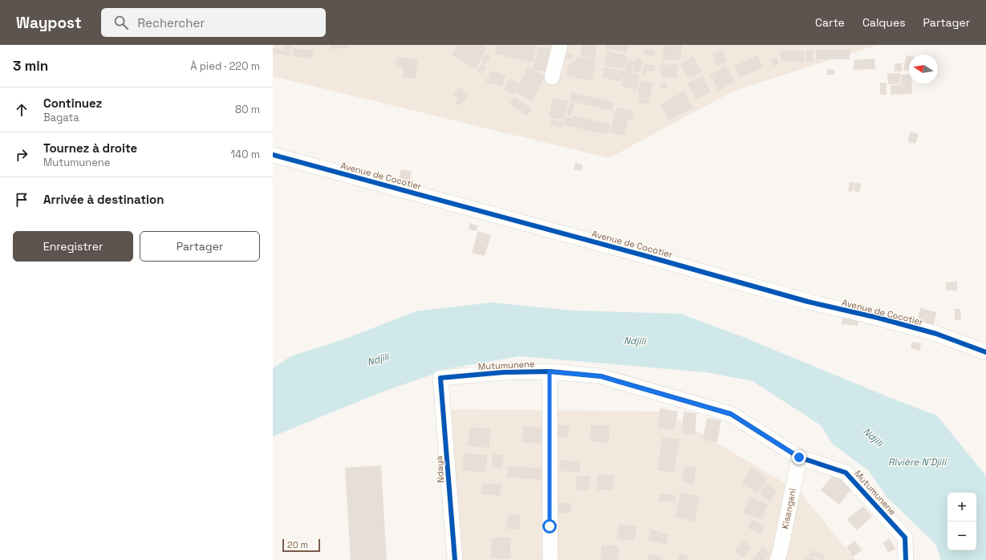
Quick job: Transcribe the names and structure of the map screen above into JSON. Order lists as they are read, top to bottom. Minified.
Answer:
{"streets":{"street":["Avenue de Cocotier","Mutumunene","Ndaya","Kisangani"]},"crossings":[["Mutumunene","Ndaya"],["Mutumunene","Kisangani"]],"water":["Ndjili","Rivière N'Djili"],"scale_bar":"20 m","north":"left","page":{"header":"Waypost","search":"Rechercher","nav":["Carte","Calques","Partager"],"heading":["3 min","À pied · 220 m"],"list":[["Continuez","Bagata","80 m"],["Tournez à droite","Mutumunene","140 m"],"Arrivée à destination"],"buttons":["Enregistrer","Partager"],"map_buttons":["+","−"],"scale":"20 m"}}
